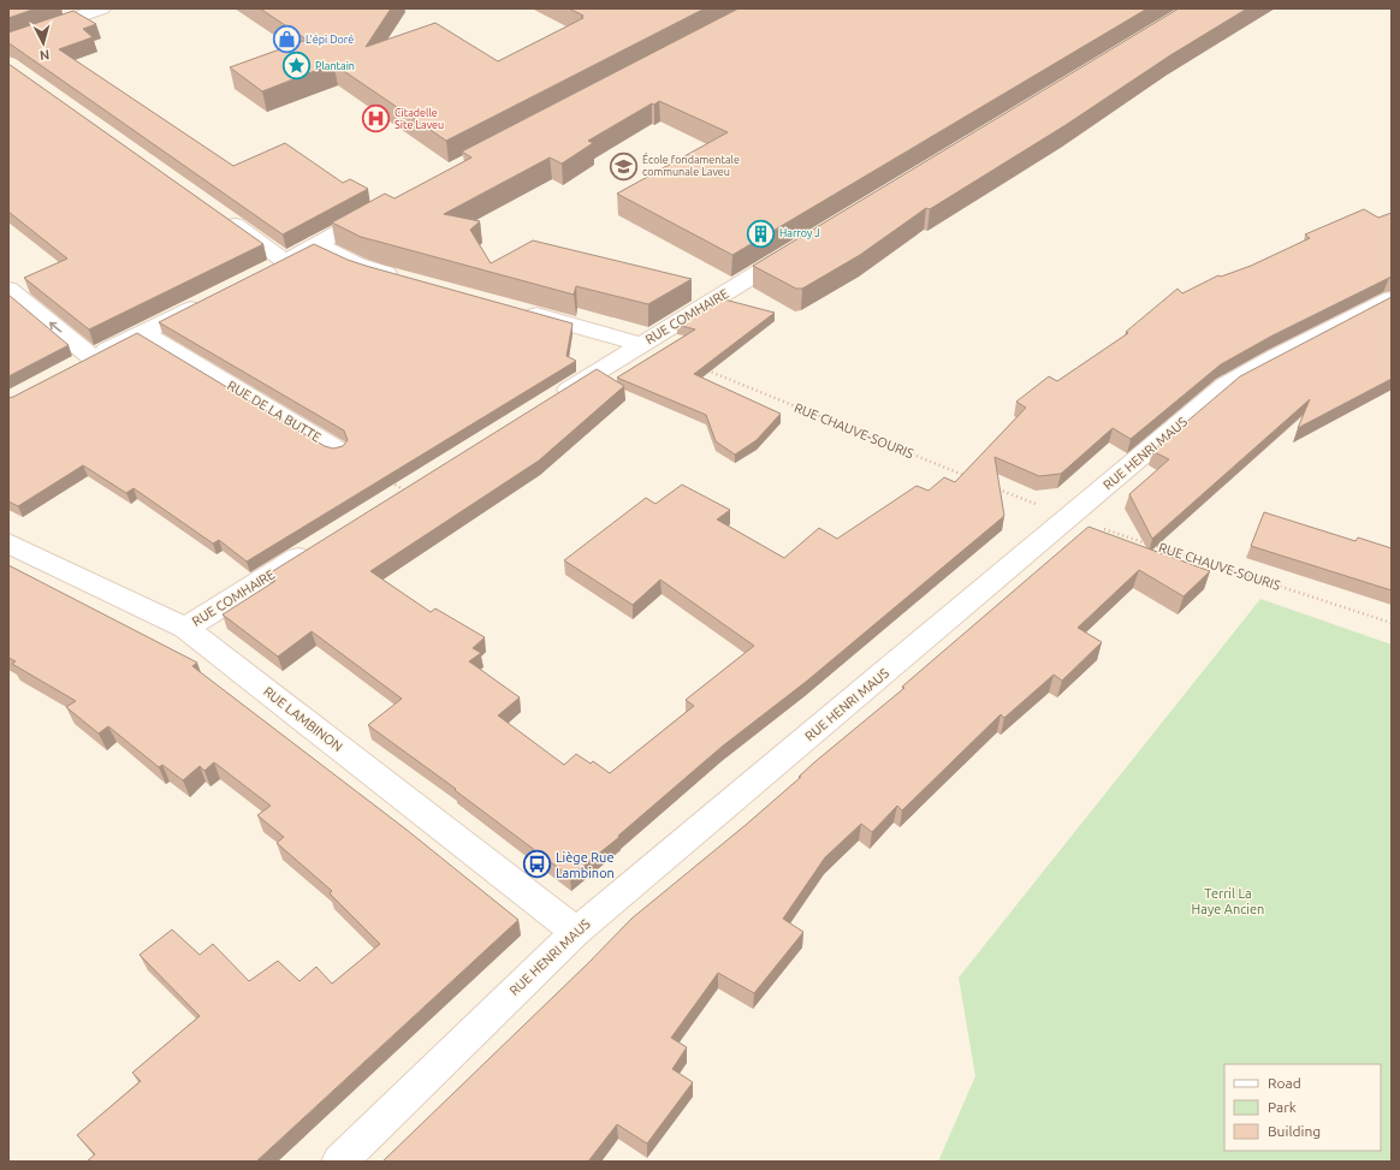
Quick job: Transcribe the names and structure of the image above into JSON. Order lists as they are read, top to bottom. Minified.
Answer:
{"streets":{"street":["RUE COMHAIRE","RUE DE LA BUTTE","RUE HENRI MAUS","RUE LAMBINON"],"path":["RUE CHAUVE-SOURIS"]},"crossings":[["RUE COMHAIRE","RUE LAMBINON"],["RUE CHAUVE-SOURIS","RUE HENRI MAUS"],["RUE HENRI MAUS","RUE LAMBINON"]],"parks":["Terril La Haye Ancien"],"places":{"shop":["L'épi Doré"],"place":["Plantain"],"hospital":["Citadelle Site Laveu"],"school or university":["École fondamentale communale Laveu"],"building":["Harroy J"],"bus stop":["Liège Rue Lambinon"]},"legend":["Road","Park","Building"],"north":"bottom"}
